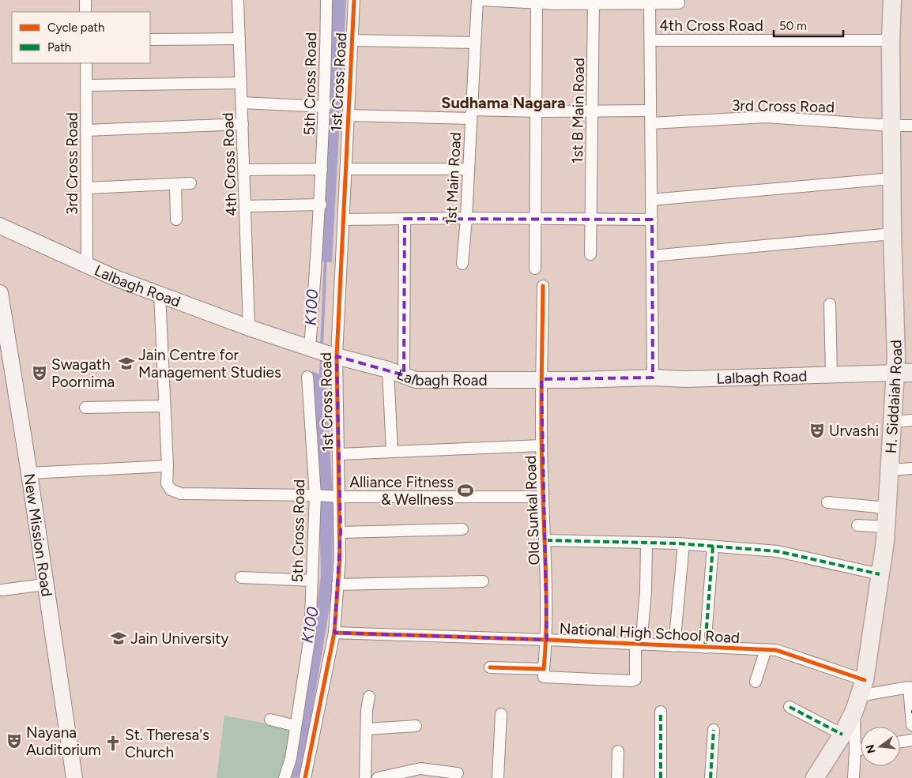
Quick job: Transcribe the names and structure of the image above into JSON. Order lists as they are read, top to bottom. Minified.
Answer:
{"streets":{"main road":["Lalbagh Road","H. Siddaiah Road","New Mission Road"],"street":["4th Cross Road","1st Cross Road","5th Cross Road","3rd Cross Road","1st B Main Road","1st Main Road","Old Sunkal Road","National High School Road"]},"crossings":[["4th Cross Road","Lalbagh Road"],["4th Cross Road","H. Siddaiah Road"],["1st Cross Road","Lalbagh Road"],["1st Cross Road","National High School Road"],["3rd Cross Road","Lalbagh Road"],["3rd Cross Road","H. Siddaiah Road"],["Lalbagh Road","H. Siddaiah Road"],["Lalbagh Road","Old Sunkal Road"],["H. Siddaiah Road","National High School Road"],["Old Sunkal Road","National High School Road"]],"districts":["Sudhama Nagara"],"water":["K100"],"places":{"school or university":["Jain Centre for Management Studies","Jain University"],"theatre":["Swagath Poornima","Urvashi","Nayana Auditorium"],"sports":["Alliance Fitness & Wellness"],"church":["St. Theresa's Church"]},"legend":["Cycle path","Path"],"scale_bar":"50 m","north":"left"}
